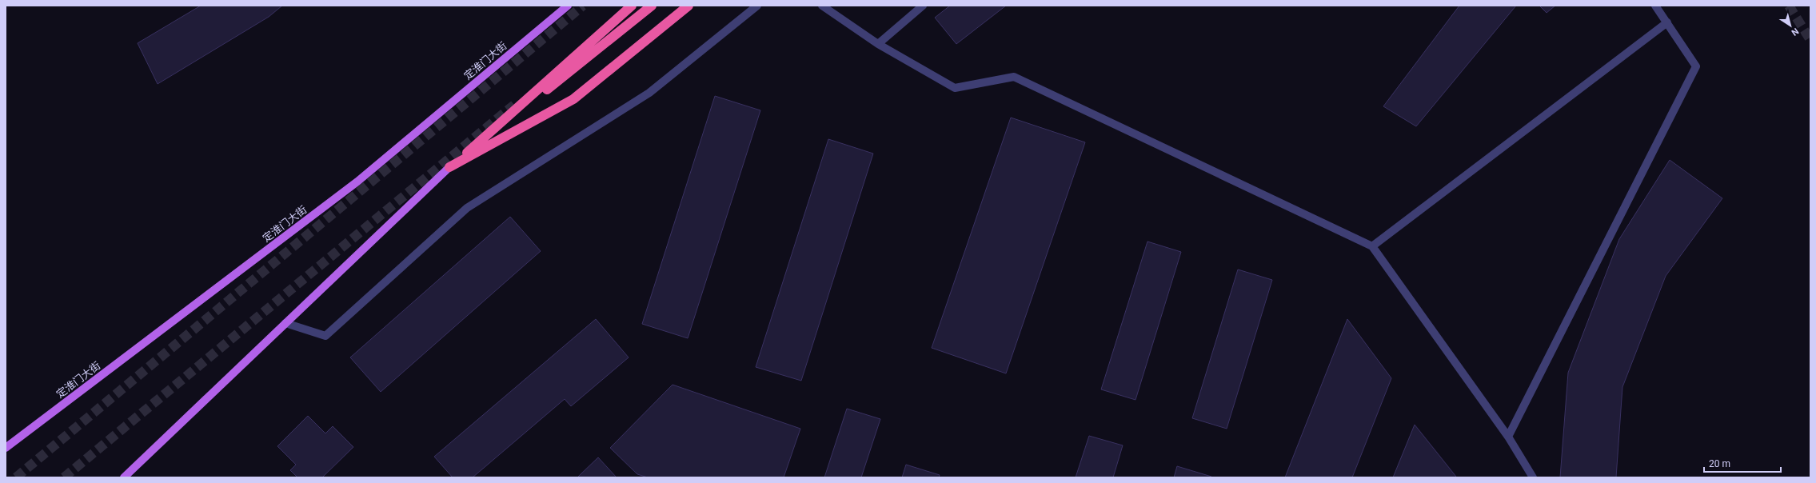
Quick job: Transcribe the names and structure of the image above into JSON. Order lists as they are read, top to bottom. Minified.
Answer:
{"streets":{"main road":["定淮门大街"]},"scale_bar":"20 m","north":"bottom right"}
